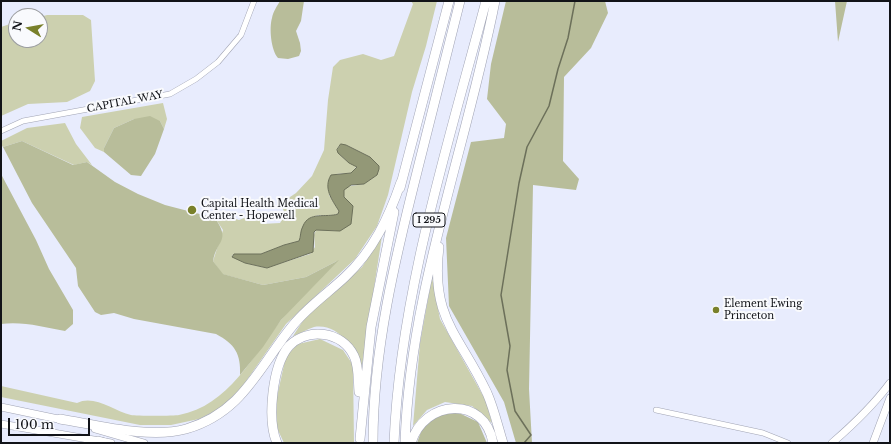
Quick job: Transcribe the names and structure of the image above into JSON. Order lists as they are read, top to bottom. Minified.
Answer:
{"streets":{"highway":["I 295"],"street":["CAPITAL WAY"]},"places":["Capital Health Medical Center - Hopewell","Element Ewing Princeton"],"scale_bar":"100 m","north":"left"}
